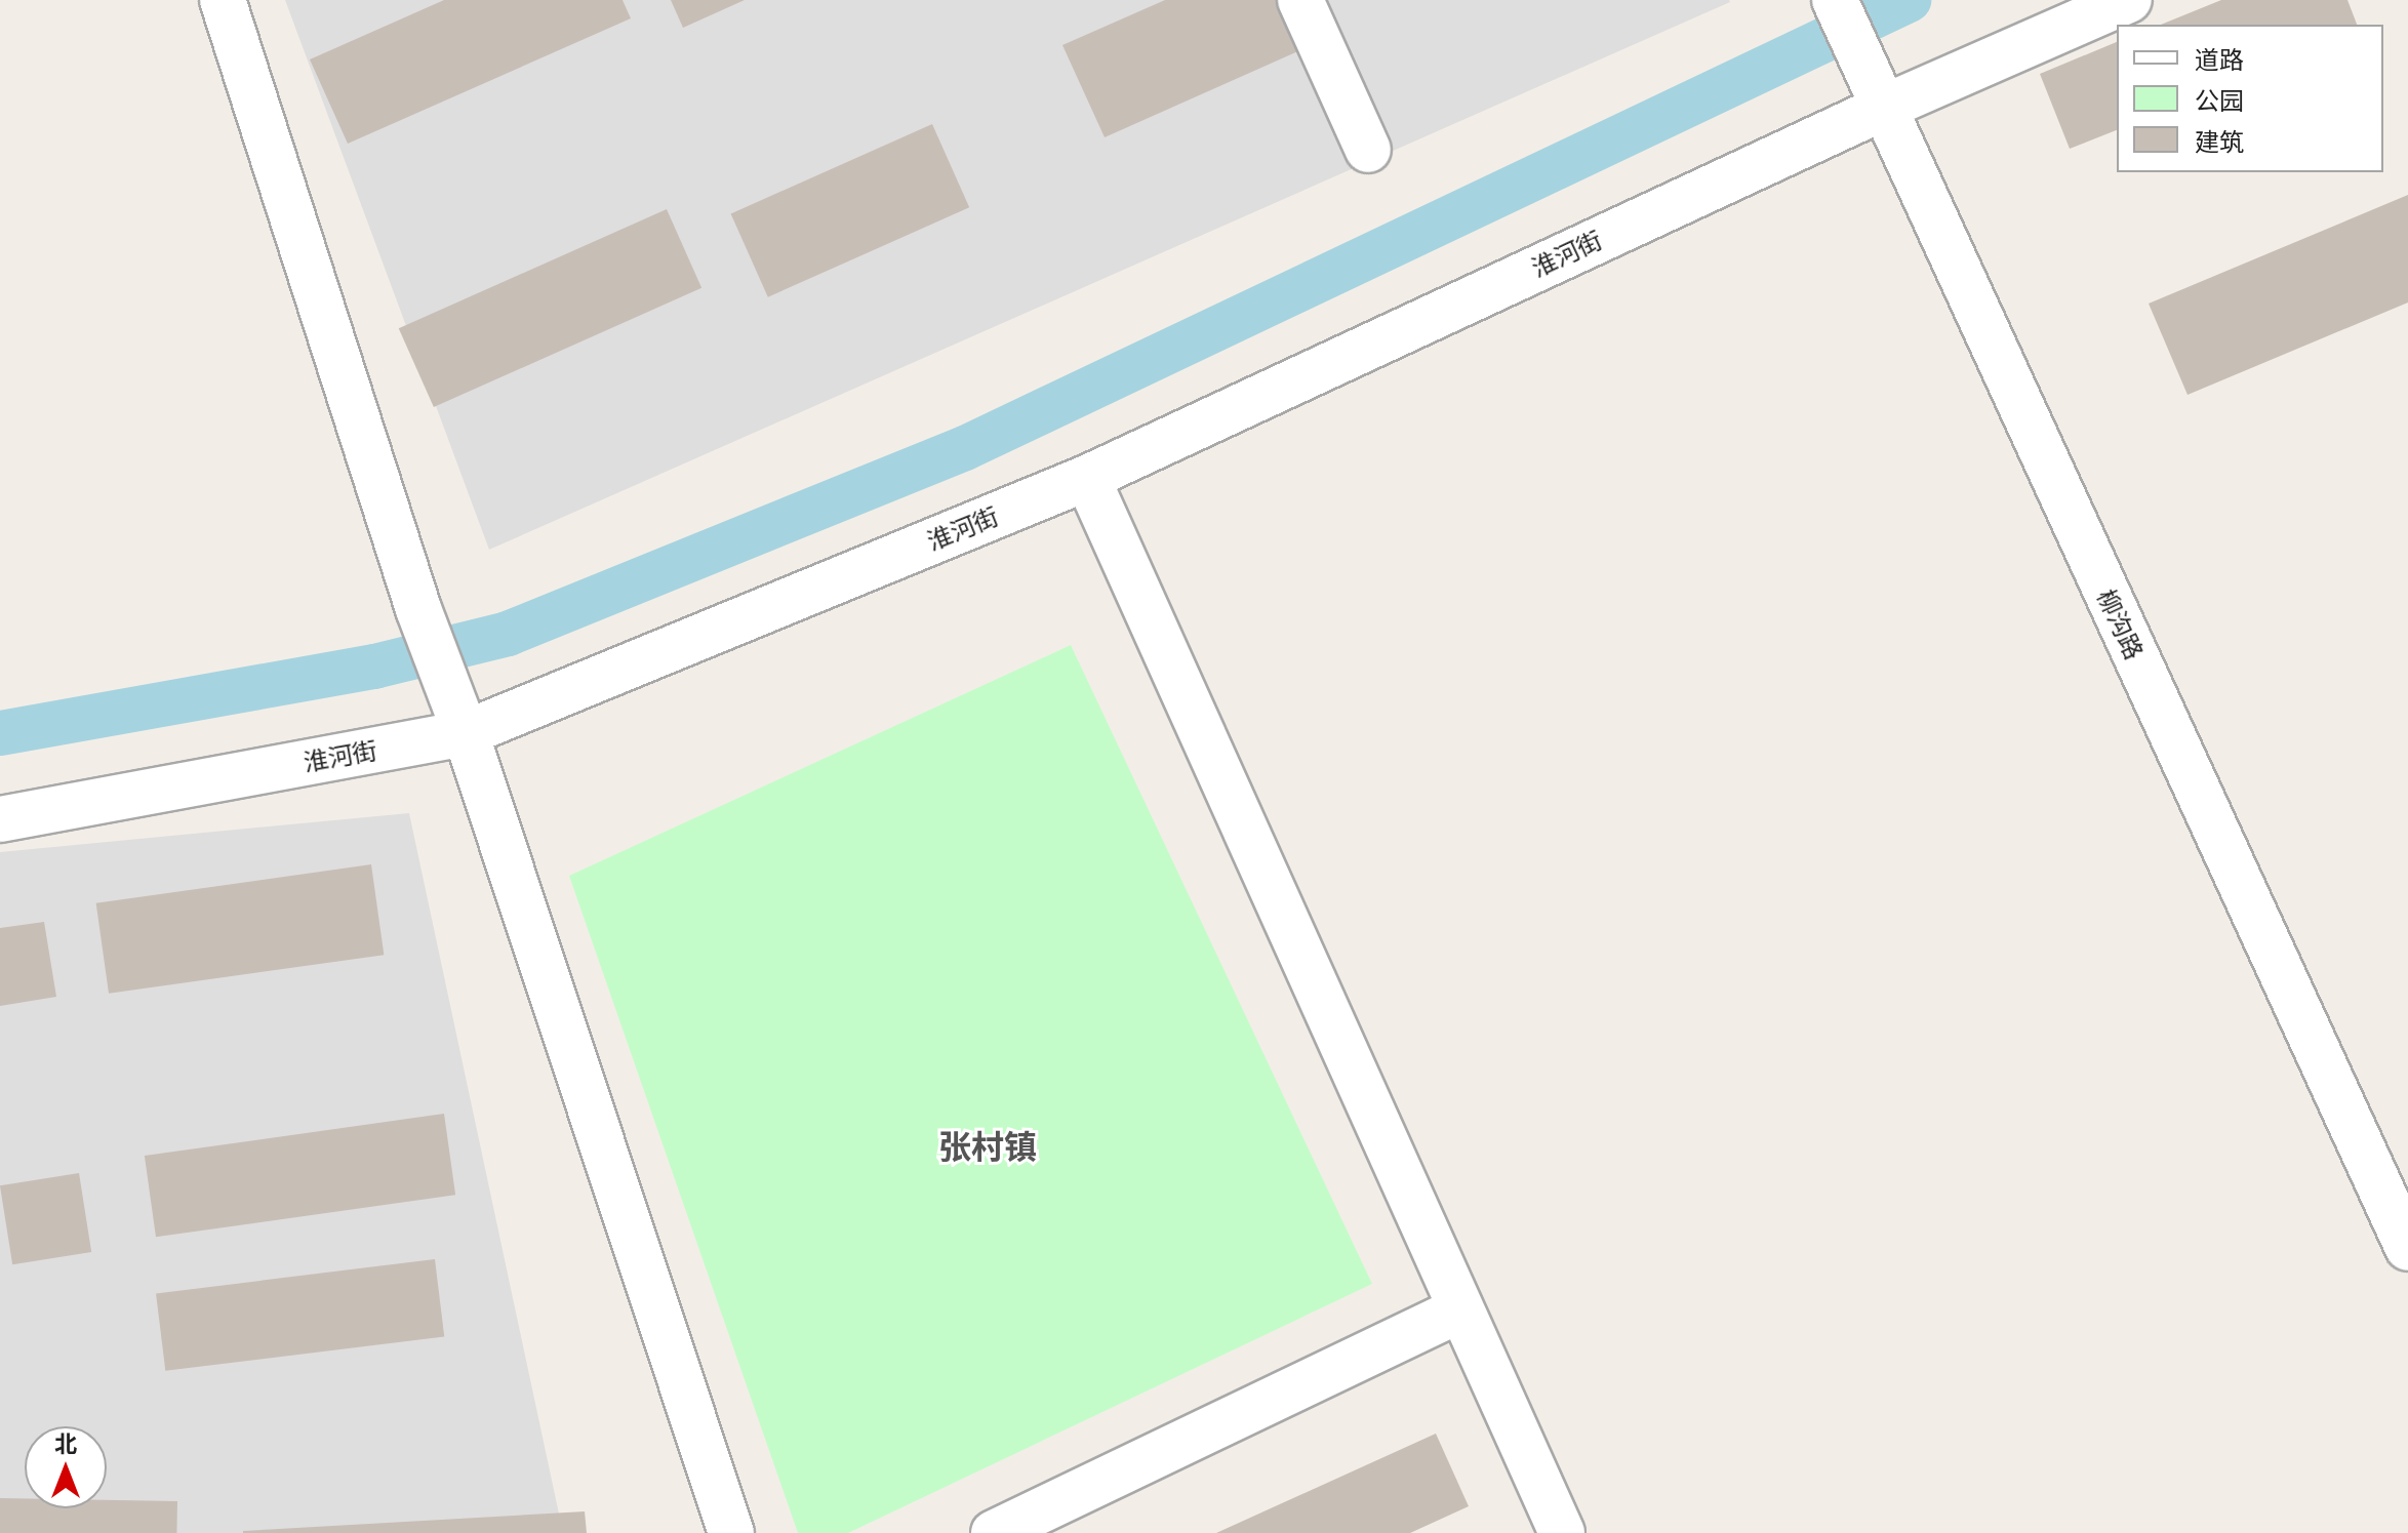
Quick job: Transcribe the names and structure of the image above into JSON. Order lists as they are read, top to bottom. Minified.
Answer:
{"streets":{"street":["淮河街","柳沟路"]},"crossings":[["淮河街","柳沟路"]],"districts":["张村镇"],"legend":["道路","公园","建筑"],"north":"top"}
